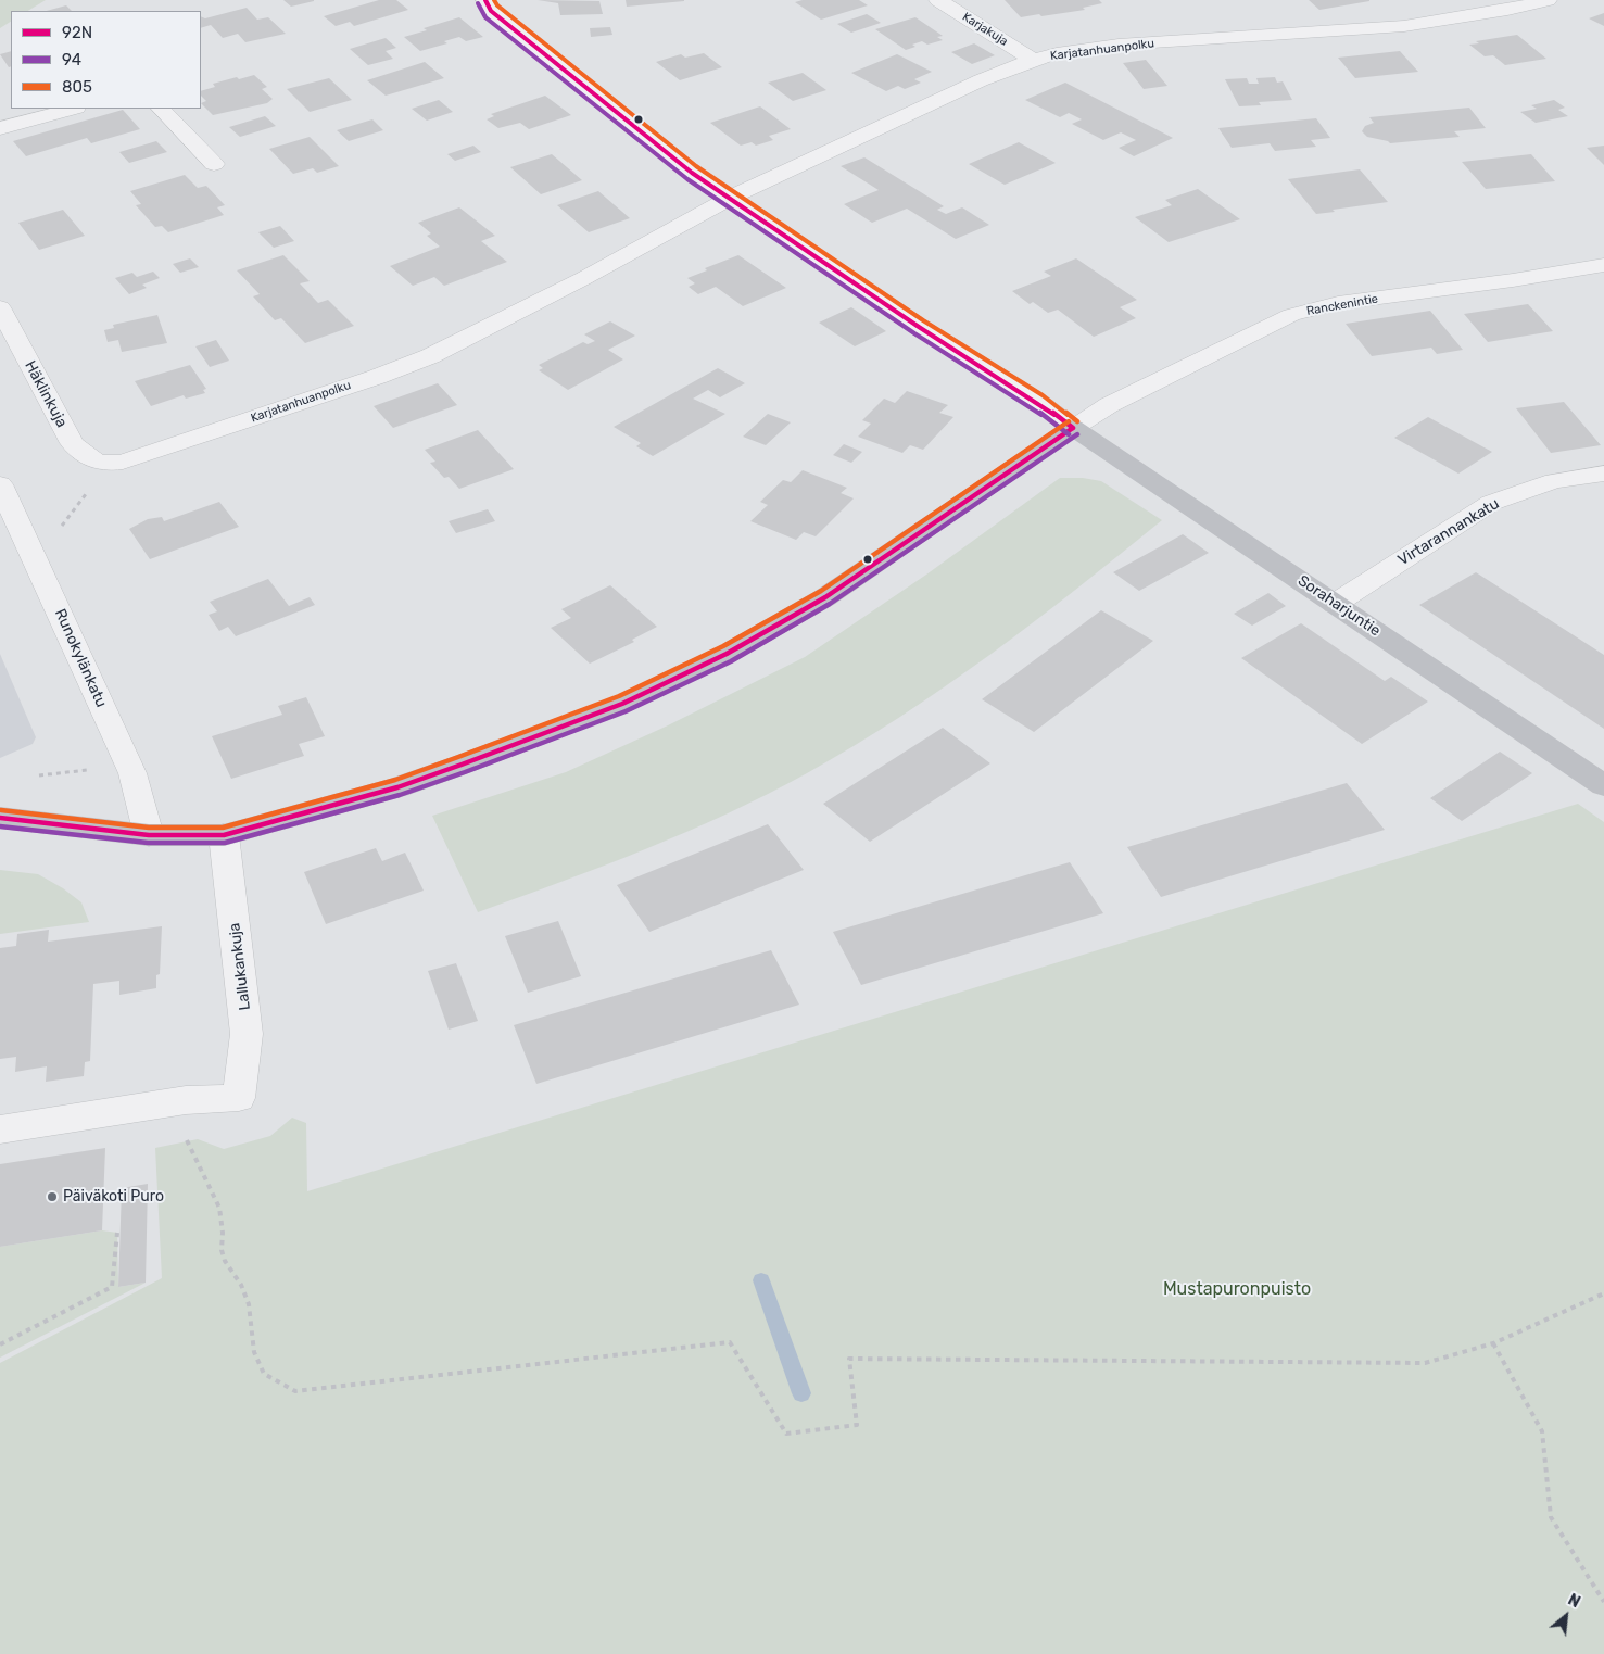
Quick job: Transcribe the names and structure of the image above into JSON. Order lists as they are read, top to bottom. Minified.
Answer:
{"streets":{"street":["Karjakuja","Karjatanhuanpolku","Ranckenintie","Häklinkuja","Virtarannankatu","Soraharjuntie","Runokylänkatu","Lallukankuja"]},"crossings":[["Karjakuja","Karjatanhuanpolku"],["Karjatanhuanpolku","Häklinkuja"],["Ranckenintie","Soraharjuntie"],["Virtarannankatu","Soraharjuntie"]],"parks":["Mustapuronpuisto"],"places":["Päiväkoti Puro"],"lines":["transit line 92N","transit line 805","transit line 94"],"legend":["92N","94","805"],"north":"top right"}
